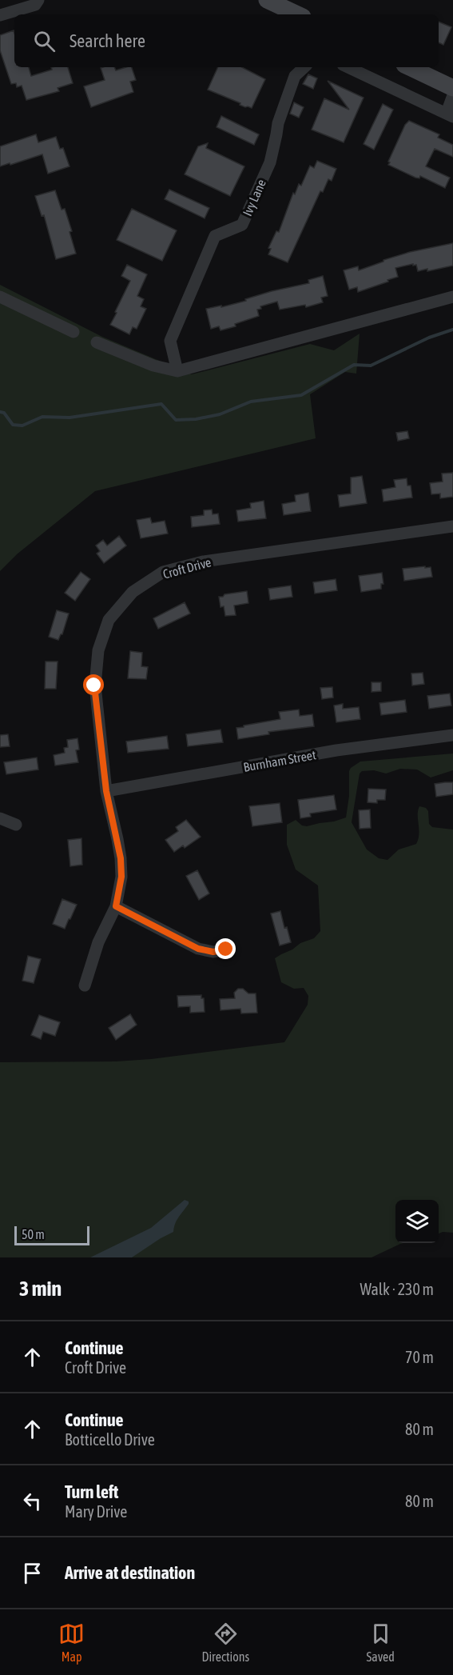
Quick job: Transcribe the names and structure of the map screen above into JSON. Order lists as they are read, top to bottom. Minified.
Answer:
{"streets":{"street":["Ivy Lane","Croft Drive","Burnham Street"]},"crossings":[["Croft Drive","Burnham Street"]],"scale_bar":"50 m","page":{"search":"Search here","scale":"50 m","heading":["3 min","Walk · 230 m"],"list":[["Continue","Croft Drive","70 m"],["Continue","Botticello Drive","80 m"],["Turn left","Mary Drive","80 m"],"Arrive at destination"],"nav":["Map","Directions","Saved"]}}
